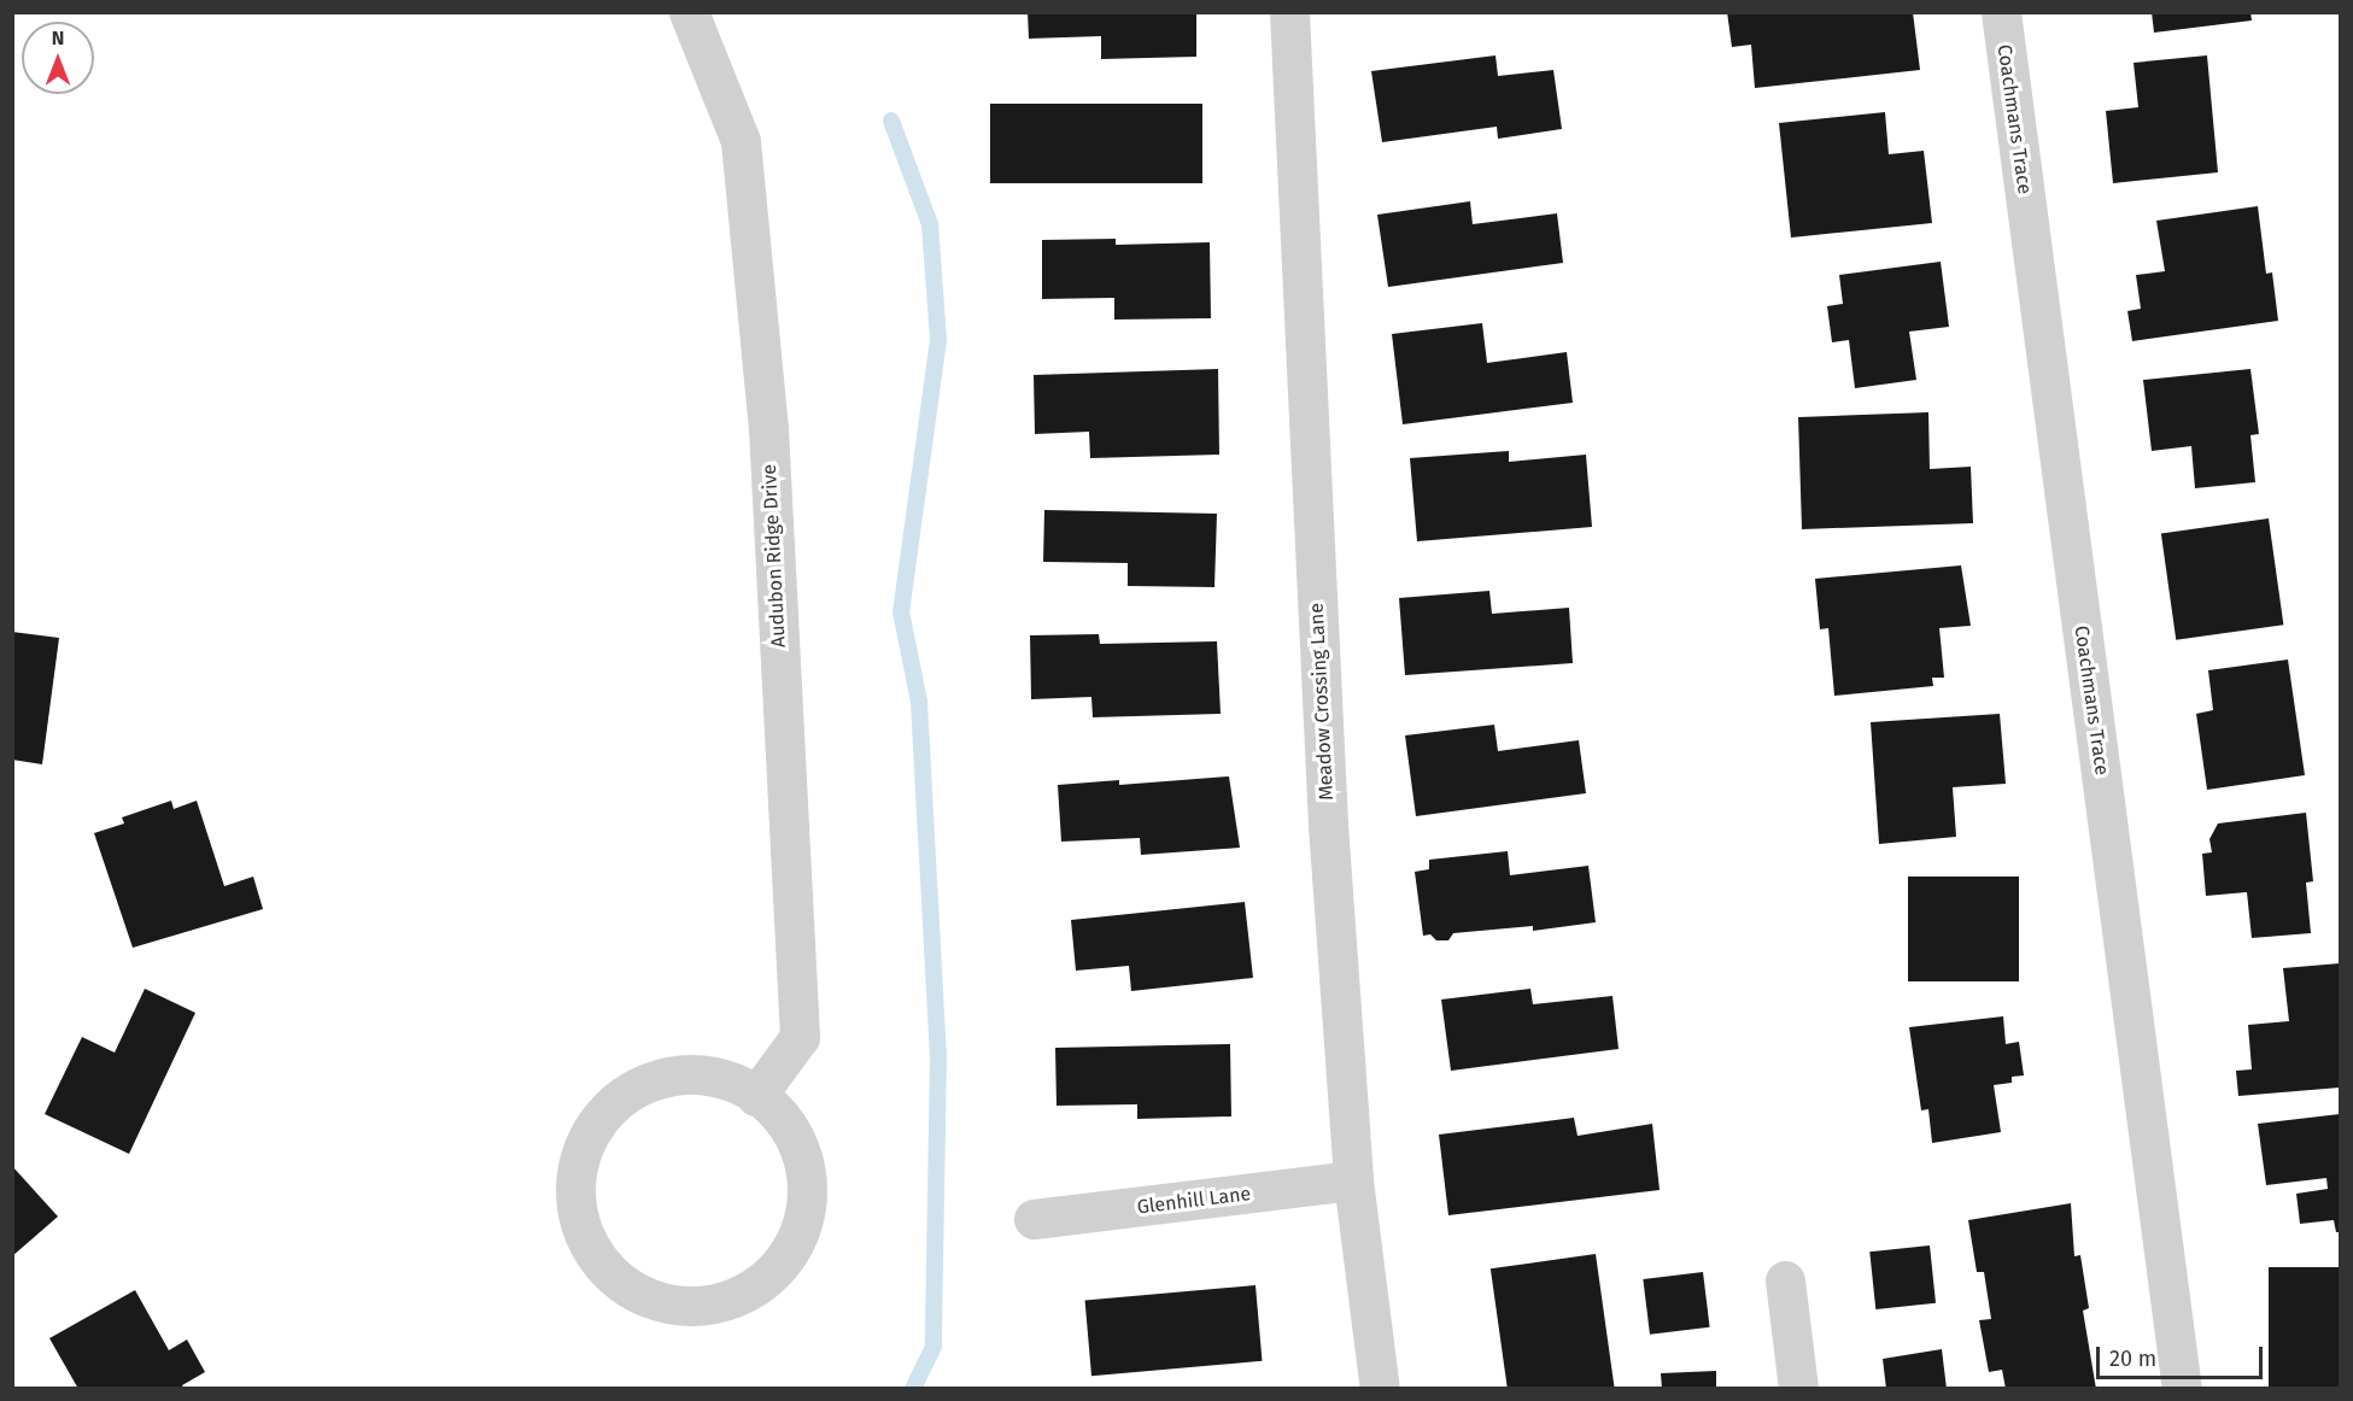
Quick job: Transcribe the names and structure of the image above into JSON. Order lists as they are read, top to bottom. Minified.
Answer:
{"streets":{"street":["Coachmans Trace","Audubon Ridge Drive","Meadow Crossing Lane","Glenhill Lane"]},"crossings":[["Meadow Crossing Lane","Glenhill Lane"]],"scale_bar":"20 m","north":"top"}
